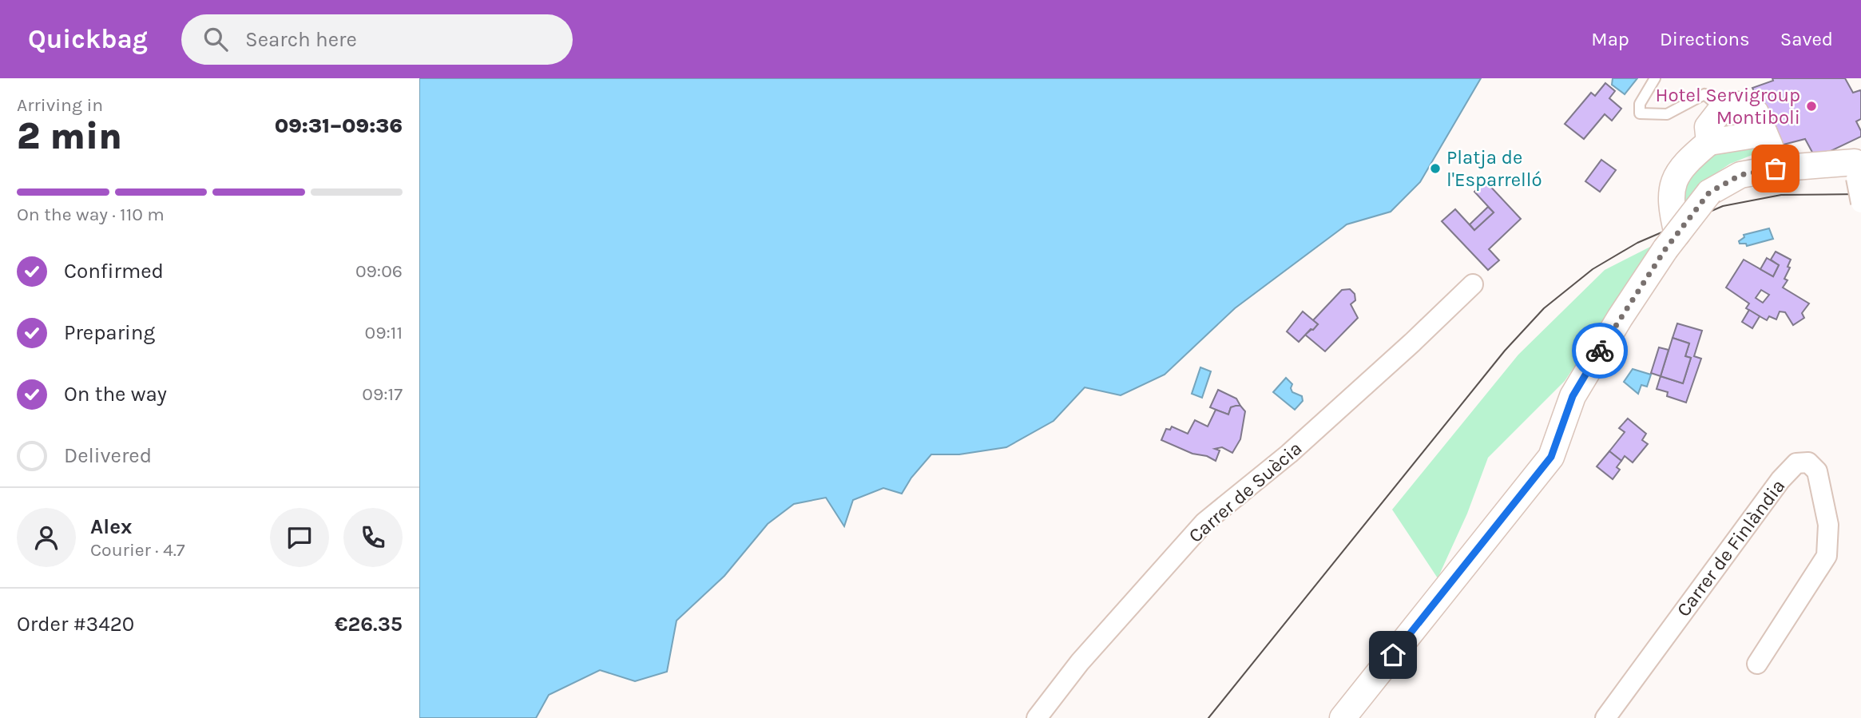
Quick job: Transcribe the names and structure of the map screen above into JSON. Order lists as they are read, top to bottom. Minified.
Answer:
{"streets":{"street":["Carrer de Suècia","Carrer de Finlàndia"]},"places":["Hotel Servigroup Montiboli","Platja de l'Esparrelló"],"page":{"header":"Quickbag","search":"Search here","nav":["Map","Directions","Saved"],"heading":["2 min","Arriving in","09:31–09:36"],"panel":["Alex","Courier · 4.7","Order #3420","€26.35"],"bar":"On the way · 110 m","list":[["Confirmed","09:06"],["Preparing","09:11"],["On the way","09:17"],"Delivered"]}}
